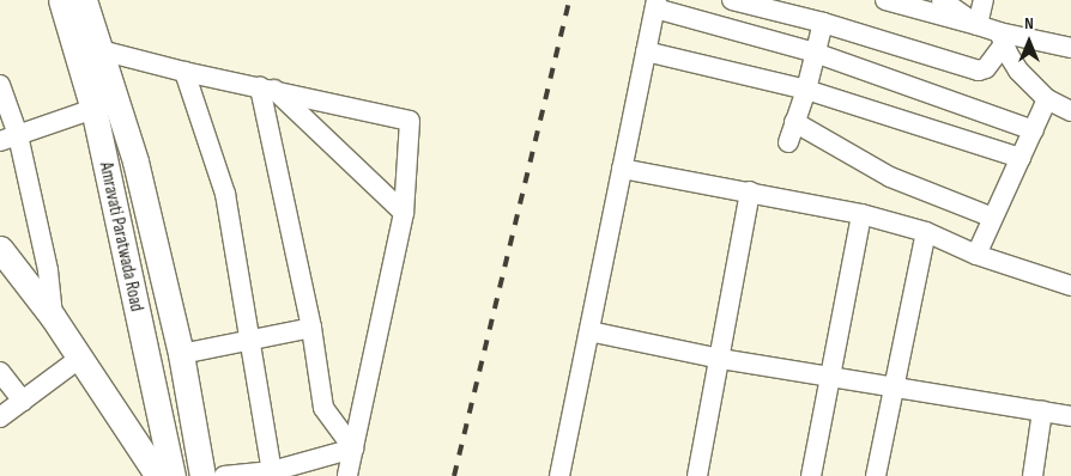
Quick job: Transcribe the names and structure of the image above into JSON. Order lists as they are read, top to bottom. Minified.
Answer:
{"streets":{"main road":["Amravati Paratwada Road"]},"north":"top"}
